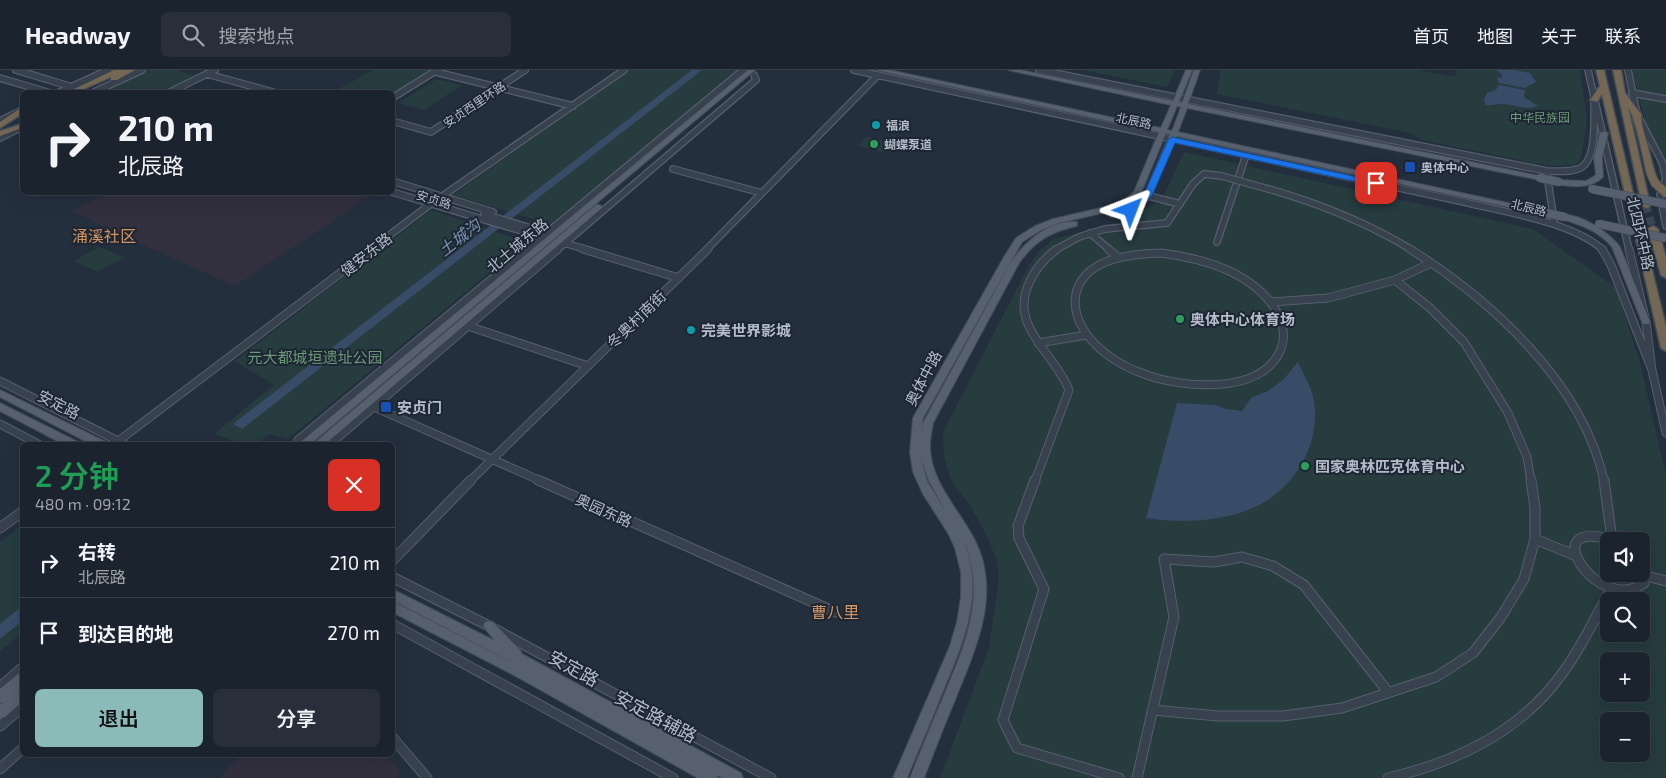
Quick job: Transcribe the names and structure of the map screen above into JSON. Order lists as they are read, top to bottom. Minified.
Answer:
{"streets":{"highway":["北四环中路"],"main road":["北辰路","北土城东路","奥体中路","安定路"],"street":["安贞西里环路","安贞路","健安东路","冬奥村南街","奥园东路","安定路辅路"]},"crossings":[["北辰路","北四环中路"],["北辰路","冬奥村南街"],["安贞路","北土城东路"],["安贞路","健安东路"],["安贞路","冬奥村南街"],["北土城东路","奥园东路"],["冬奥村南街","奥园东路"]],"districts":["涌溪社区","曹八里"],"water":["土城沟"],"parks":["中华民族园","元大都城垣遗址公园"],"places":{"other":["福浪","蝴蝶泵道","奥体中心体育场","完美世界影城","国家奥林匹克体育中心"],"transit":["奥体中心","安贞门"]},"page":{"header":"Headway","search":"搜索地点","nav":["首页","地图","关于","联系"],"turn":["210 m","北辰路"],"heading":["2 分钟","480 m · 09:12"],"list":[{"name":"右转","note":"北辰路","value":"210 m"},{"name":"到达目的地","value":"270 m"}],"map_buttons":["+","−"],"buttons":["退出","分享"]}}
